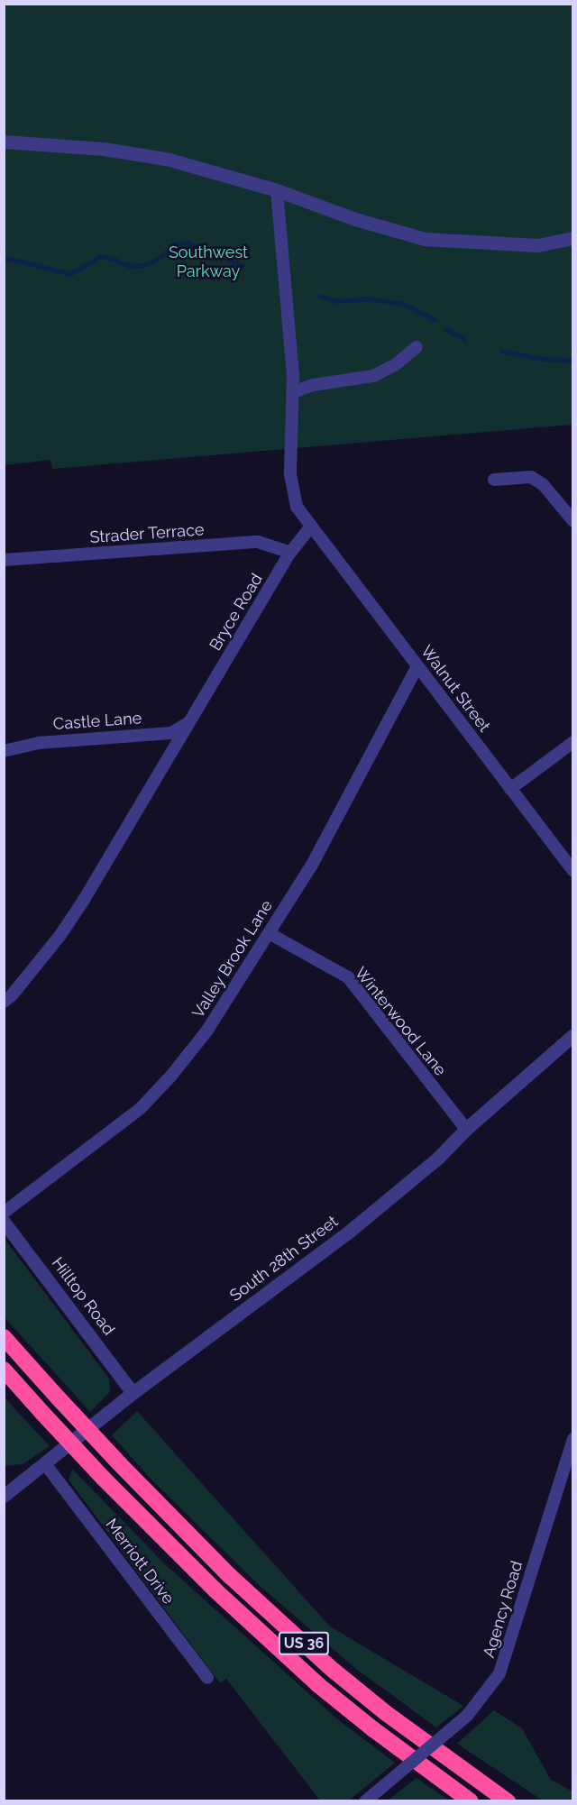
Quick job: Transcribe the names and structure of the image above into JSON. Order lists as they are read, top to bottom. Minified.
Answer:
{"streets":{"highway":["US 36"],"street":["Strader Terrace","Bryce Road","Walnut Street","Castle Lane","Valley Brook Lane","Winterwood Lane","South 28th Street","Hilltop Road","Merriott Drive","Agency Road"]},"crossings":[["Strader Terrace","Bryce Road"],["Bryce Road","Walnut Street"],["Bryce Road","Castle Lane"],["Walnut Street","Valley Brook Lane"],["Valley Brook Lane","Winterwood Lane"],["Winterwood Lane","South 28th Street"],["South 28th Street","Hilltop Road"],["South 28th Street","Merriott Drive"]],"parks":["Southwest Parkway"]}
